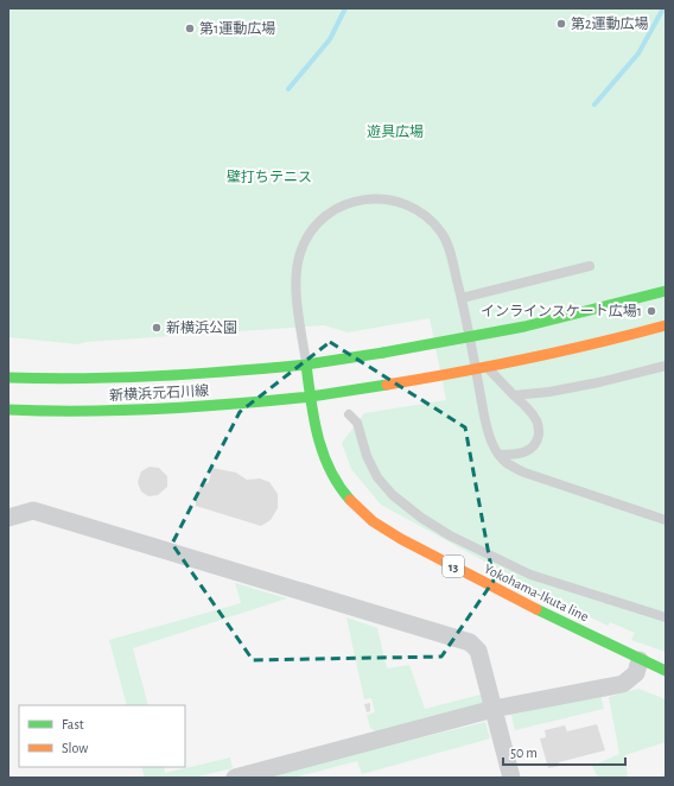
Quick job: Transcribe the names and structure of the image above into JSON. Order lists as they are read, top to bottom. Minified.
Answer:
{"streets":{"main road":["新横浜元石川線","13","Yokohama-Ikuta line"]},"crossings":[["新横浜元石川線","Yokohama-Ikuta line"]],"parks":["遊具広場","壁打ちテニス"],"places":["第2運動広場","第1運動広場","インラインスケート広場1","新横浜公園"],"legend":["Fast","Slow"],"scale_bar":"50 m"}
